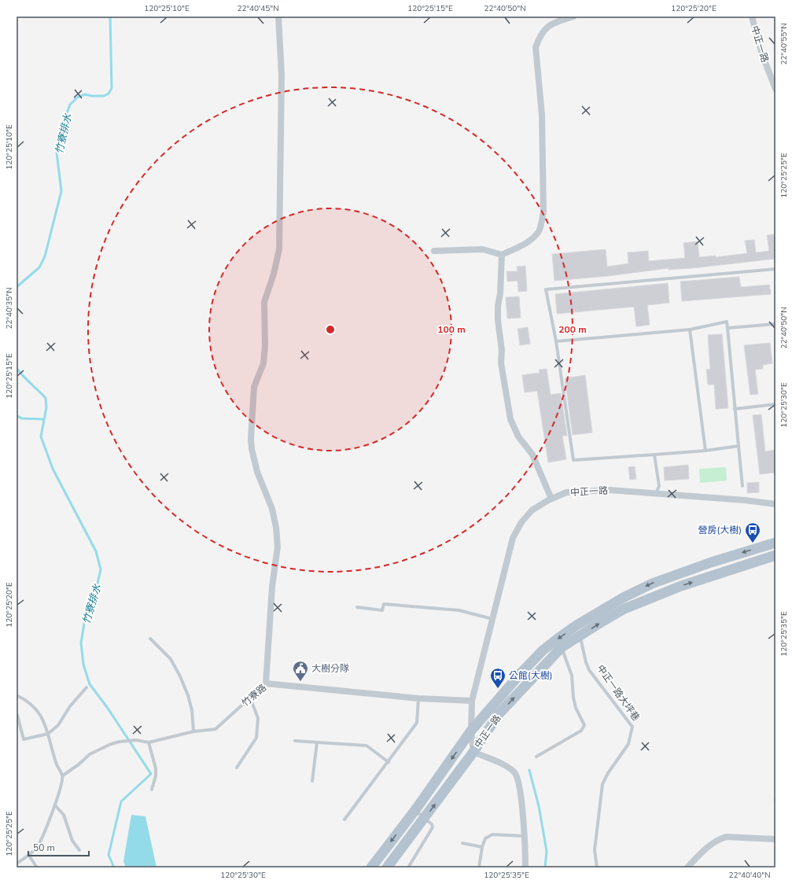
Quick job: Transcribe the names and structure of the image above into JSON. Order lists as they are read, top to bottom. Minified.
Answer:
{"streets":{"main road":["中正一路"],"street":["竹寮路"],"lane":["中正一路大坪巷"]},"crossings":[["中正一路","中正一路大坪巷"],["中正一路","竹寮路"]],"water":["竹寮排水"],"places":{"bus stop":["營房(大樹)","公館(大樹)"],"public building":["大樹分隊"]},"scale_bar":"50 m","coordinates":["120°25'10\"E","22°40'45\"N","120°25'15\"E","22°40'50\"N","120°25'20\"E","22°40'55\"N","120°25'25\"E","22°40'35\"N","120°25'30\"E","120°25'35\"E","22°40'40\"N"],"rings":["100 m","200 m"]}
